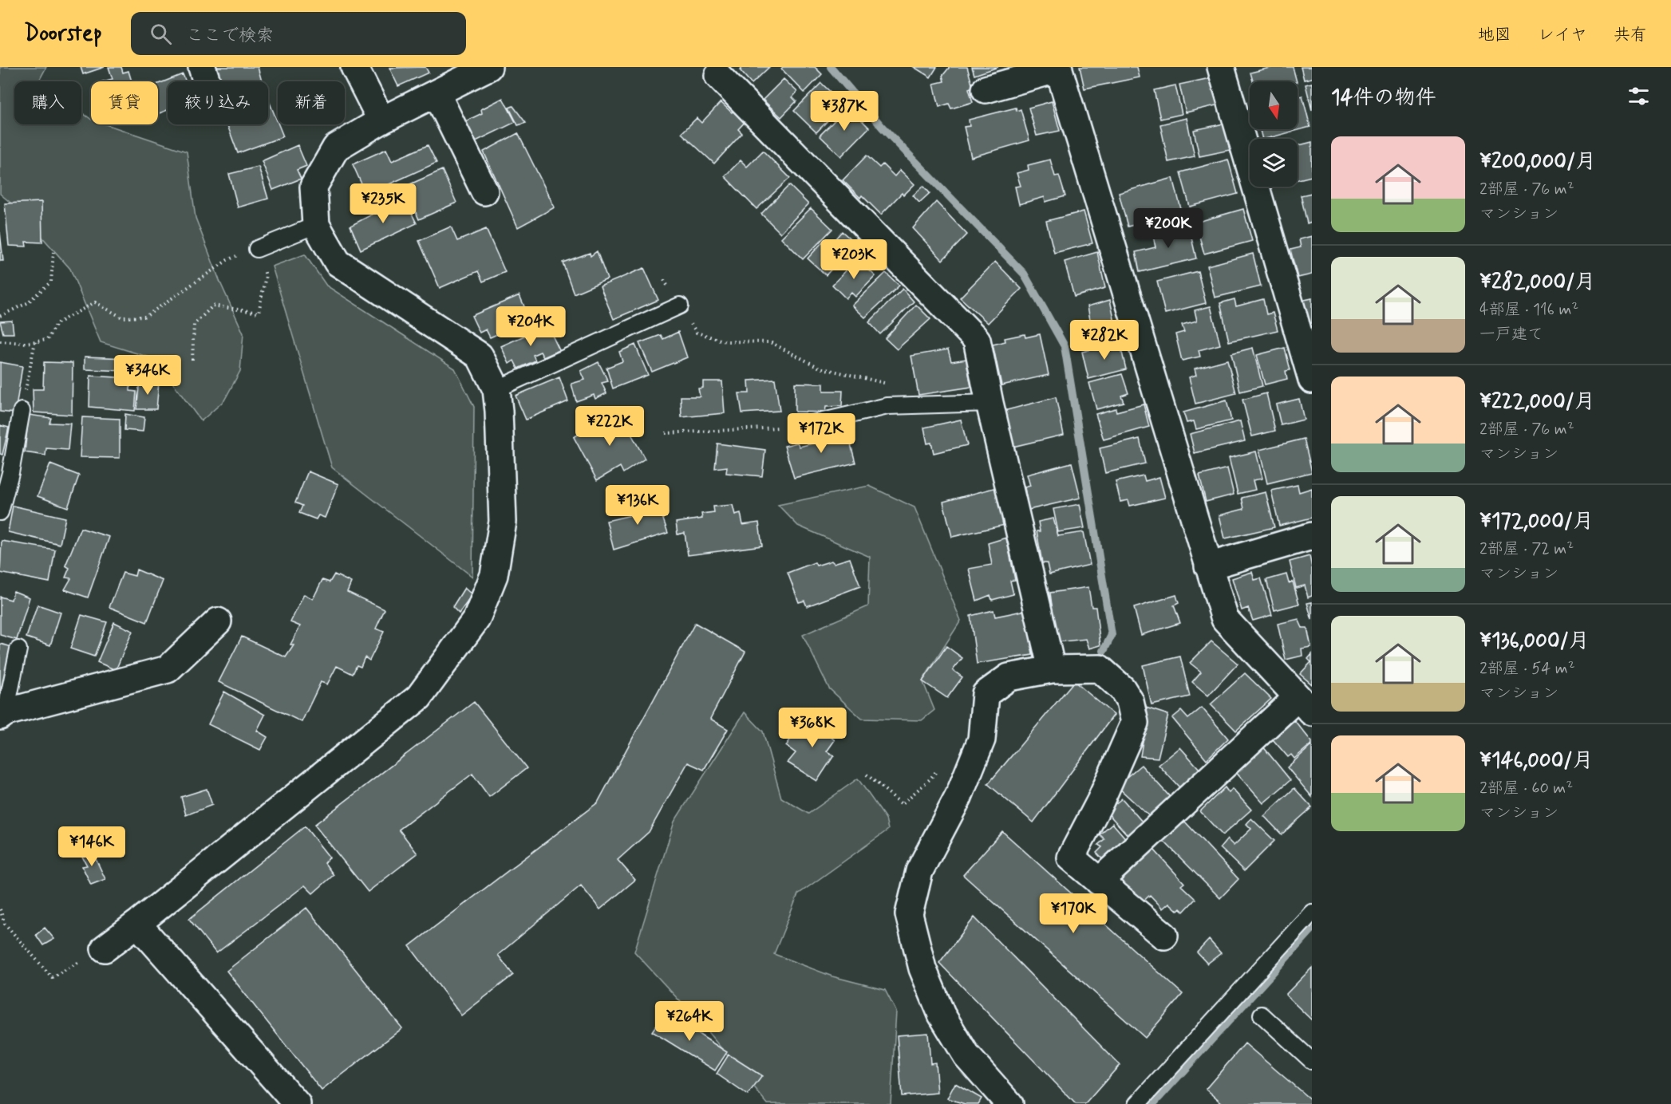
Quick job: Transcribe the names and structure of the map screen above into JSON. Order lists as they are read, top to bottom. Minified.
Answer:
{"north":"bottom","page":{"header":"Doorstep","search":"ここで検索","nav":["地図","レイヤ","共有"],"heading":"14件の物件","chip":["購入","賃貸","絞り込み","新着"],"price":["¥387K","¥235K","¥200K","¥203K","¥204K","¥282K","¥346K","¥222K","¥172K","¥136K","¥368K","¥146K","¥170K","¥264K"],"list":[{"name":"¥200,000/月","note":"2部屋 · 76 m² · マンション"},{"name":"¥282,000/月","note":"4部屋 · 116 m² · 一戸建て"},{"name":"¥222,000/月","note":"2部屋 · 76 m² · マンション"},{"name":"¥172,000/月","note":"2部屋 · 72 m² · マンション"},{"name":"¥136,000/月","note":"2部屋 · 54 m² · マンション"},{"name":"¥146,000/月","note":"2部屋 · 60 m² · マンション"}]}}
